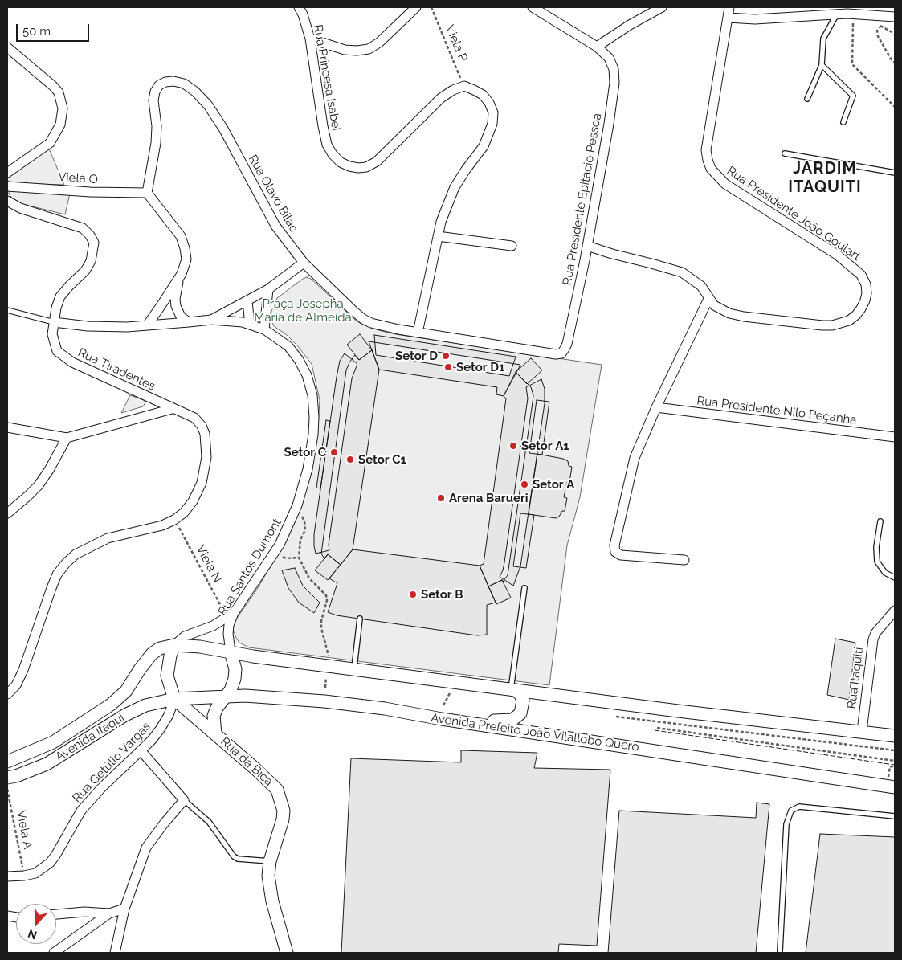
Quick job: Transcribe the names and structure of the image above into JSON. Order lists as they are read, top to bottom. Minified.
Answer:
{"streets":{"main road":["Avenida Prefeito João Vilallobo Quero","Avenida Itaqui","Rua da Bica"],"street":["Rua Princesa Isabel","Viela O","Rua Olavo Bilac","Rua Presidente Epitácio Pessoa","Rua Presidente João Goulart","Rua Tiradentes","Rua Presidente Nilo Peçanha","Rua Santos Dumont","Rua Itaquiti","Rua Getúlio Vargas"],"path":["Viela P","Viela N","Viela A"]},"crossings":[["Viela P","Rua Princesa Isabel"],["Viela O","Rua Olavo Bilac"],["Rua Olavo Bilac","Rua Presidente Epitácio Pessoa"],["Rua Presidente Epitácio Pessoa","Rua Presidente João Goulart"],["Rua Tiradentes","Viela N"],["Viela N","Rua Santos Dumont"],["Rua Santos Dumont","Avenida Prefeito João Vilallobo Quero"],["Rua Santos Dumont","Avenida Itaqui"],["Rua Santos Dumont","Rua da Bica"],["Rua Santos Dumont","Rua Getúlio Vargas"],["Avenida Prefeito João Vilallobo Quero","Avenida Itaqui"],["Avenida Prefeito João Vilallobo Quero","Rua da Bica"],["Avenida Prefeito João Vilallobo Quero","Rua Getúlio Vargas"],["Avenida Itaqui","Rua da Bica"],["Avenida Itaqui","Rua Getúlio Vargas"],["Rua da Bica","Rua Getúlio Vargas"],["Rua Getúlio Vargas","Viela A"]],"districts":["JARDIM ITAQUITI"],"parks":["Praça Josepha Maria de Almeida"],"places":["Setor D","Setor D1","Setor A1","Setor C","Setor C1","Setor A","Arena Barueri","Setor B"],"scale_bar":"50 m","north":"bottom"}
